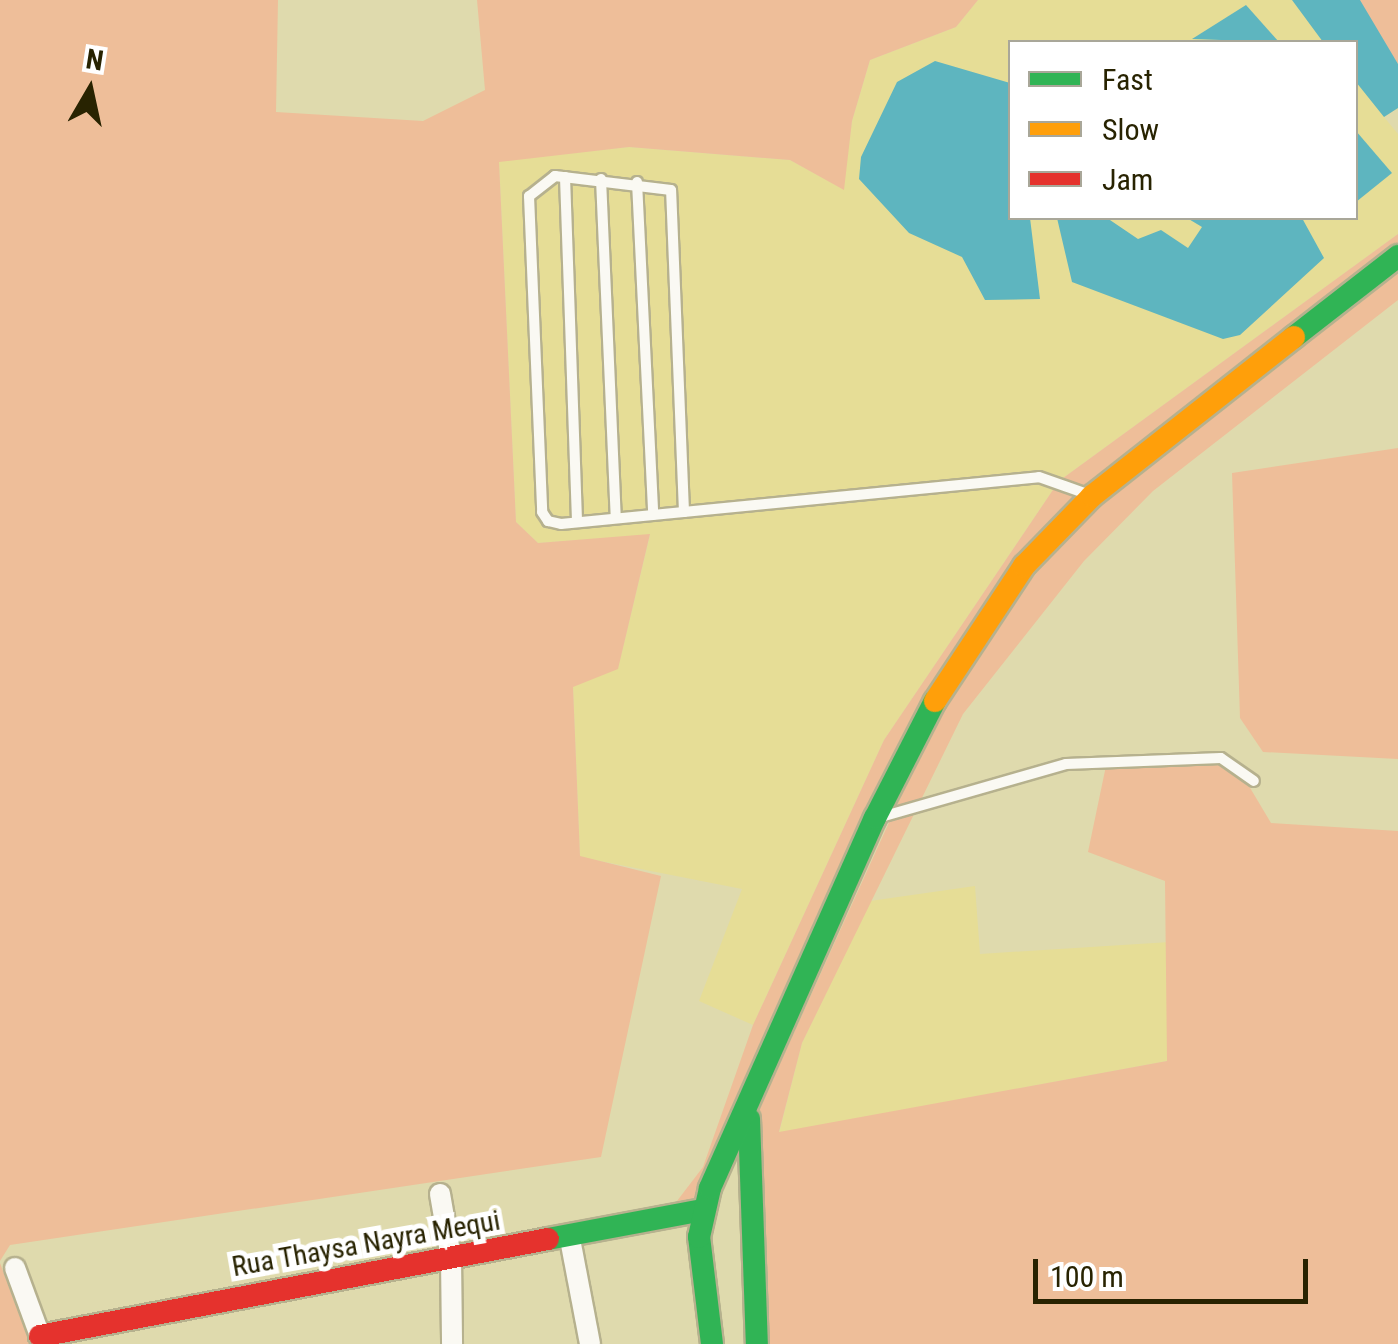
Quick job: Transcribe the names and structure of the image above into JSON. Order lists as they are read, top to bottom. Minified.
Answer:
{"streets":{"main road":["Rua Thaysa Nayra Mequi"]},"legend":["Fast","Slow","Jam"],"scale_bar":"100 m","north":"top"}
